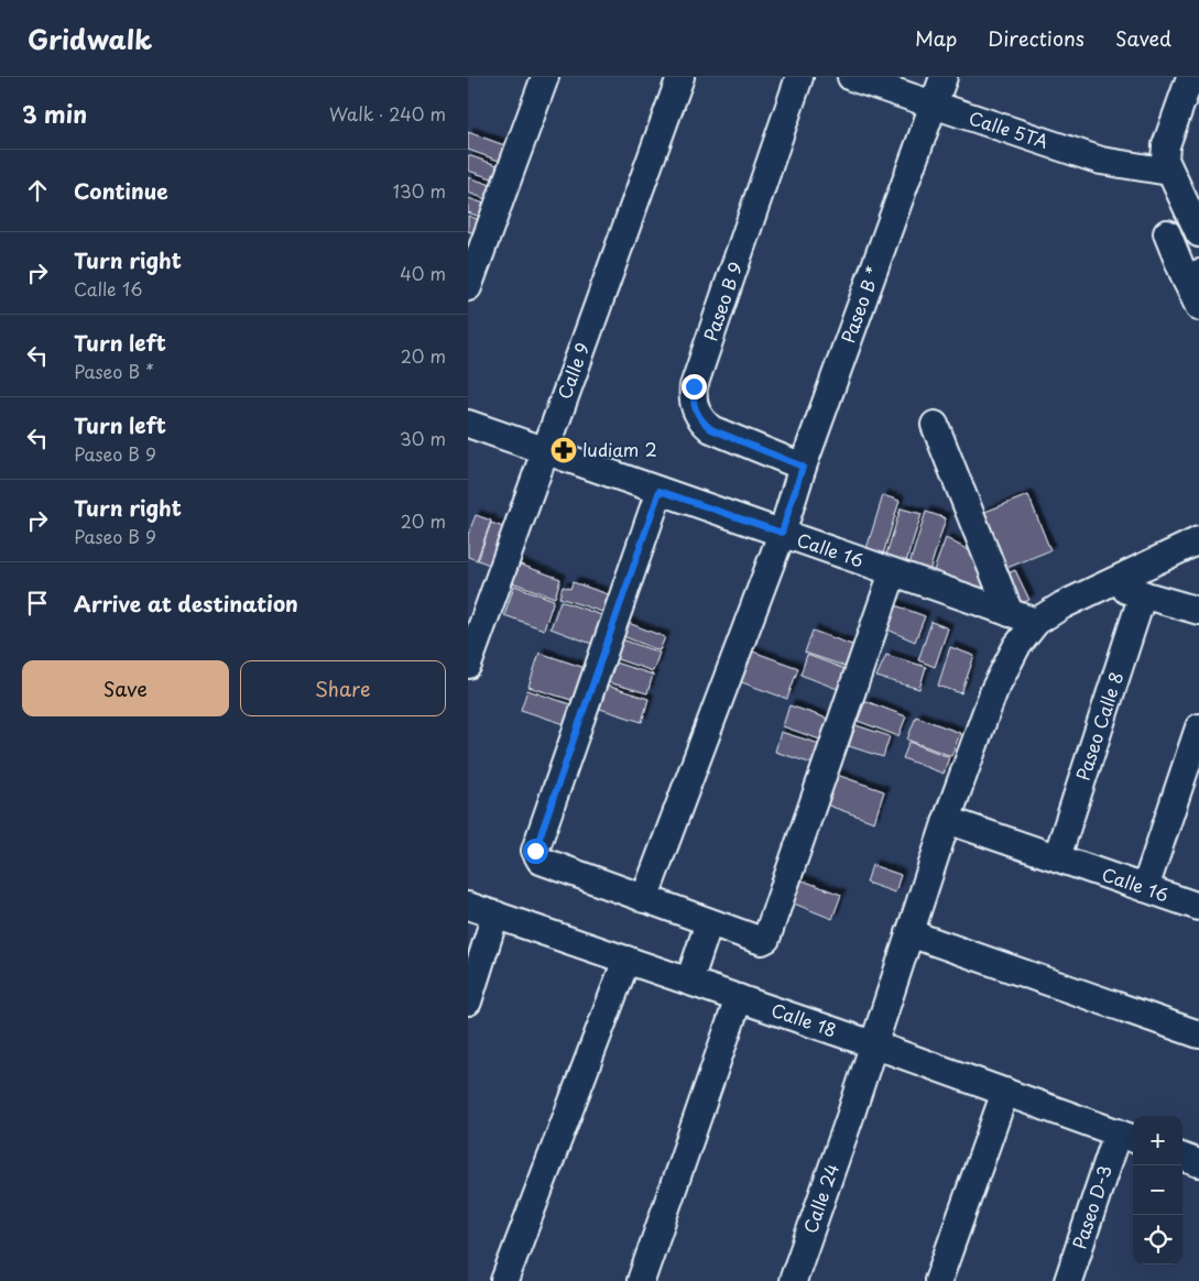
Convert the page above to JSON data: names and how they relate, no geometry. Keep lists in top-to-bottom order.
{
  "streets": {
    "street": [
      "Calle 5TA",
      "Paseo B 9",
      "Paseo B *",
      "Calle 9",
      "Calle 16",
      "Paseo Calle 8",
      "Calle 18",
      "Calle 24",
      "Paseo D-3"
    ]
  },
  "crossings": [
    ["Calle 5TA", "Paseo B *"],
    ["Paseo B 9", "Paseo B *"],
    ["Paseo B *", "Calle 16"],
    ["Calle 9", "Calle 16"],
    ["Calle 16", "Paseo Calle 8"],
    ["Calle 16", "Calle 24"],
    ["Calle 18", "Calle 24"],
    ["Calle 18", "Paseo D-3"]
  ],
  "places": {
    "pharmacy": ["ludiam 2"]
  },
  "page": {
    "header": "Gridwalk",
    "nav": ["Map", "Directions", "Saved"],
    "heading": ["3 min", "Walk · 240 m"],
    "list": [
      ["Continue", "130 m"],
      ["Turn right", "Calle 16", "40 m"],
      ["Turn left", "Paseo B *", "20 m"],
      ["Turn left", "Paseo B 9", "30 m"],
      ["Turn right", "Paseo B 9", "20 m"],
      "Arrive at destination"
    ],
    "buttons": ["Save", "Share"],
    "map_buttons": ["+", "−"]
  }
}
